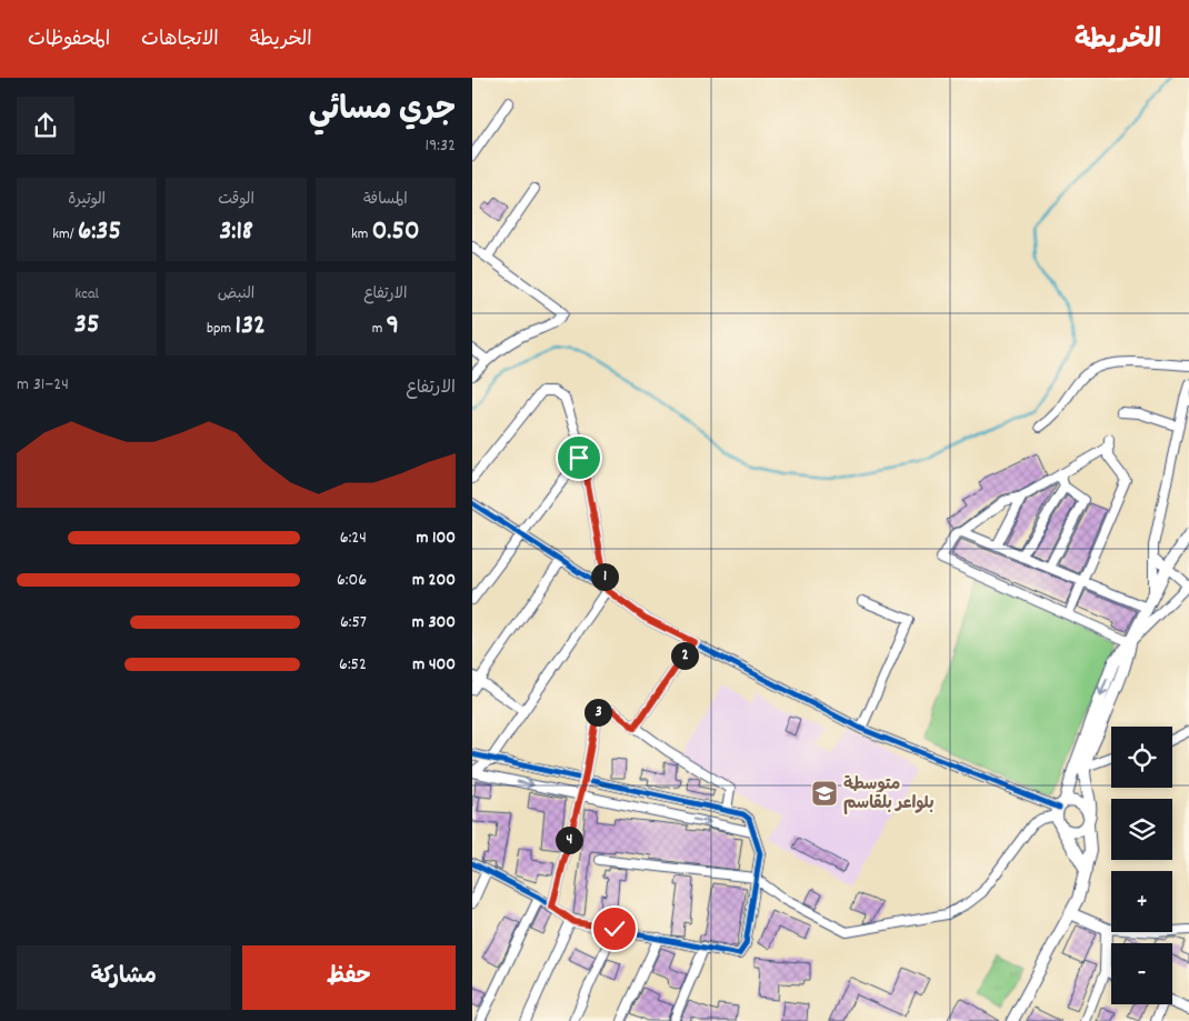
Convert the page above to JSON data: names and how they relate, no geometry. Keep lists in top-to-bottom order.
{
  "places": {
    "school or university": ["متوسطة بلواعر بلقاسم"]
  },
  "page": {
    "header": "الخريطة",
    "nav": ["الخريطة", "الاتجاهات", "المحفوظات"],
    "heading": ["جري مسائي", "19:32"],
    "stats": [
      ["المسافة", "0.50 km"],
      ["الوقت", "3:18"],
      ["الوتيرة", "6:35 /km"],
      ["الارتفاع", "9 m"],
      ["النبض", "132 bpm"],
      ["kcal", "35"]
    ],
    "chart": ["الارتفاع", "24–31 m"],
    "list": [
      {
        "name": "100 m",
        "note": "6:24"
      },
      {
        "name": "200 m",
        "note": "6:06"
      },
      {
        "name": "300 m",
        "note": "6:57"
      },
      {
        "name": "400 m",
        "note": "6:52"
      }
    ],
    "pins": [
      "1",
      "2",
      "3",
      "4"
    ],
    "map_buttons": ["+", "−"],
    "buttons": ["حفظ", "مشاركة"]
  }
}
